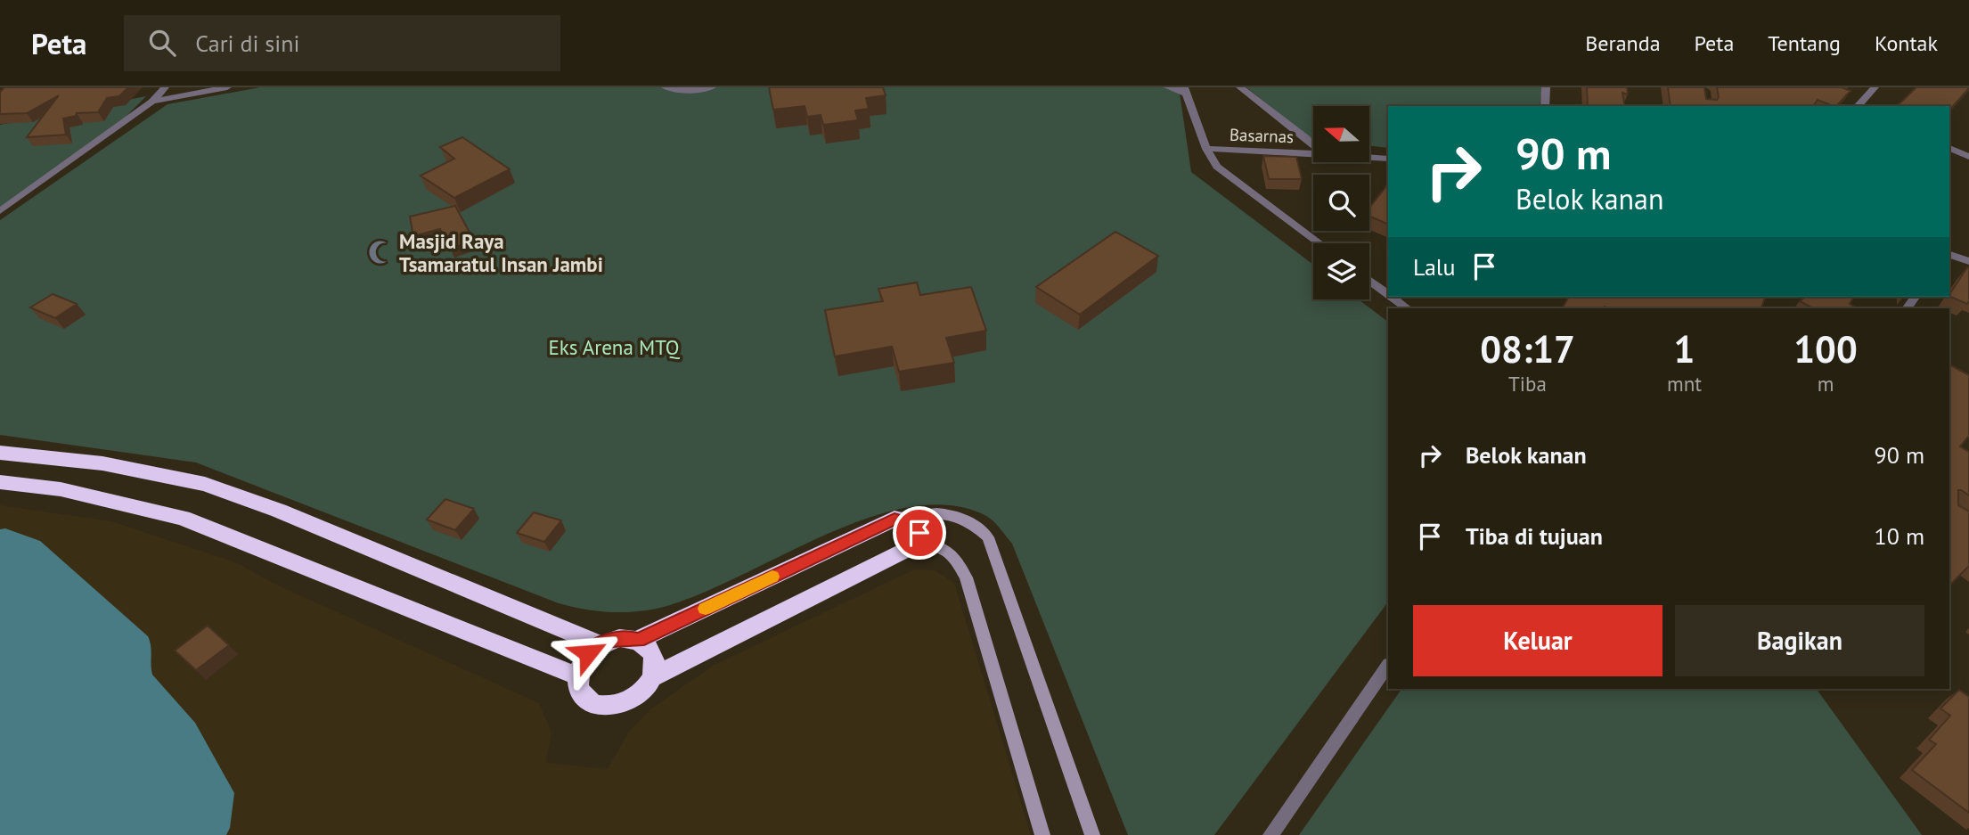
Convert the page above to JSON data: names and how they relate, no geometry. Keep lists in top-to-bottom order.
{
  "streets": {
    "street": ["Basarnas"]
  },
  "parks": ["Eks Arena MTQ"],
  "places": {
    "mosque": ["Masjid Raya Tsamaratul Insan Jambi"]
  },
  "north": "left",
  "page": {
    "header": "Peta",
    "search": "Cari di sini",
    "nav": [
      "Beranda",
      "Peta",
      "Tentang",
      "Kontak"
    ],
    "turn": ["90 m", "Belok kanan"],
    "then": "Lalu",
    "eta": [
      "08:17",
      "Tiba",
      "1",
      "mnt",
      "100",
      "m"
    ],
    "list": [
      {
        "name": "Belok kanan",
        "value": "90 m"
      },
      {
        "name": "Tiba di tujuan",
        "value": "10 m"
      }
    ],
    "buttons": ["Keluar", "Bagikan"]
  }
}
